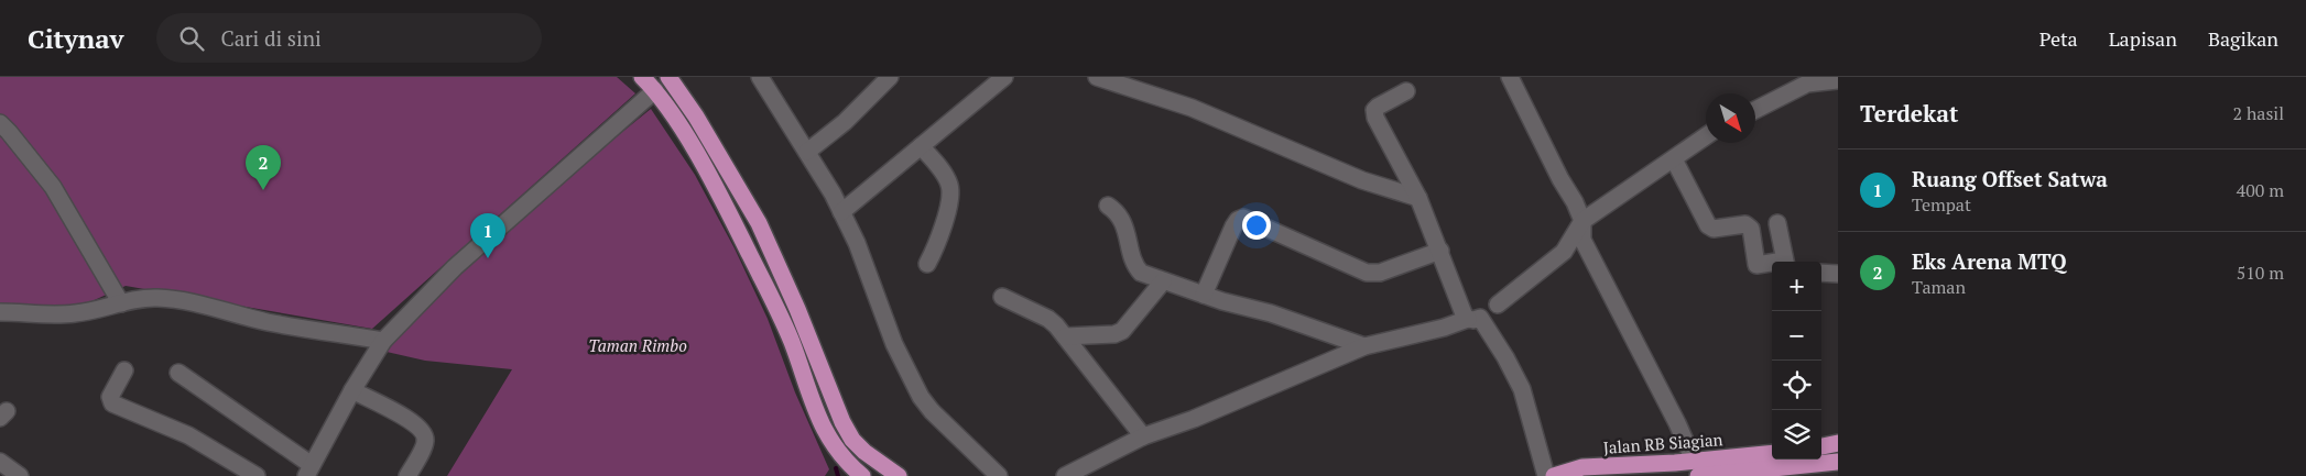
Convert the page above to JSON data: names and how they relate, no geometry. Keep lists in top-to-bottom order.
{
  "streets": {
    "highway": ["Jalan RB Siagian"]
  },
  "parks": ["Taman Rimbo"],
  "north": "bottom right",
  "page": {
    "header": "Citynav",
    "search": "Cari di sini",
    "nav": ["Peta", "Lapisan", "Bagikan"],
    "heading": ["Terdekat", "2 hasil"],
    "pins": ["2", "1"],
    "list": [
      {
        "mark": "1",
        "name": "Ruang Offset Satwa",
        "note": "Tempat",
        "value": "400 m"
      },
      {
        "mark": "2",
        "name": "Eks Arena MTQ",
        "note": "Taman",
        "value": "510 m"
      }
    ],
    "map_buttons": ["+", "−"]
  }
}
